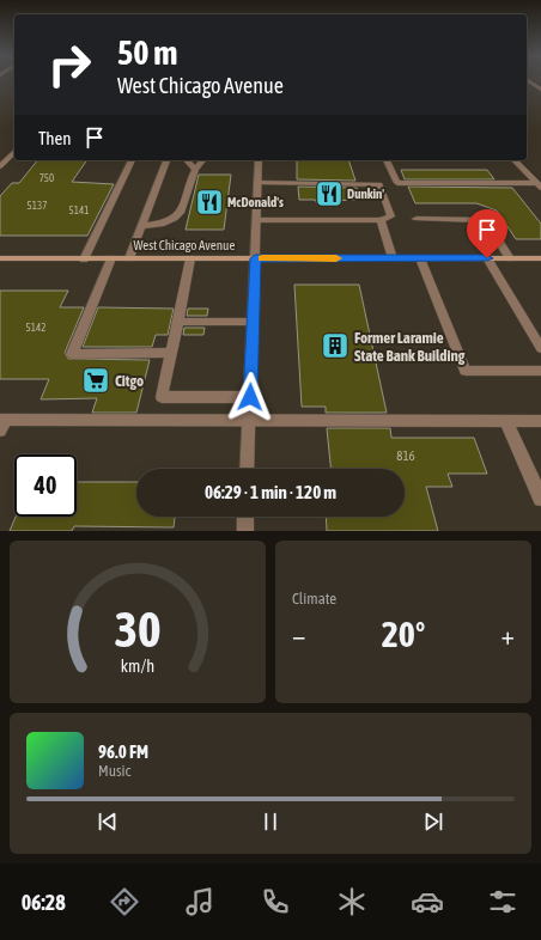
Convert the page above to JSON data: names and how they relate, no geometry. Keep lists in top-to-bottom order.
{
  "streets": {
    "main road": ["West Chicago Avenue"]
  },
  "places": {
    "restaurant": ["Dunkin'", "McDonald's"],
    "building": ["Former Laramie State Bank Building"],
    "supermarket": ["Citgo"]
  },
  "house_numbers": [
    "750",
    "5137",
    "5141",
    "5142",
    "816"
  ],
  "page": {
    "turn": ["50 m", "West Chicago Avenue"],
    "then": "Then",
    "limit": "40",
    "trip": "06:29 · 1 min · 120 m",
    "tile": "Climate",
    "heat": ["−", "20°", "+"],
    "song": ["96.0 FM", "Music"],
    "tabs": "06:28",
    "gauge": ["30", "km/h"]
  }
}
